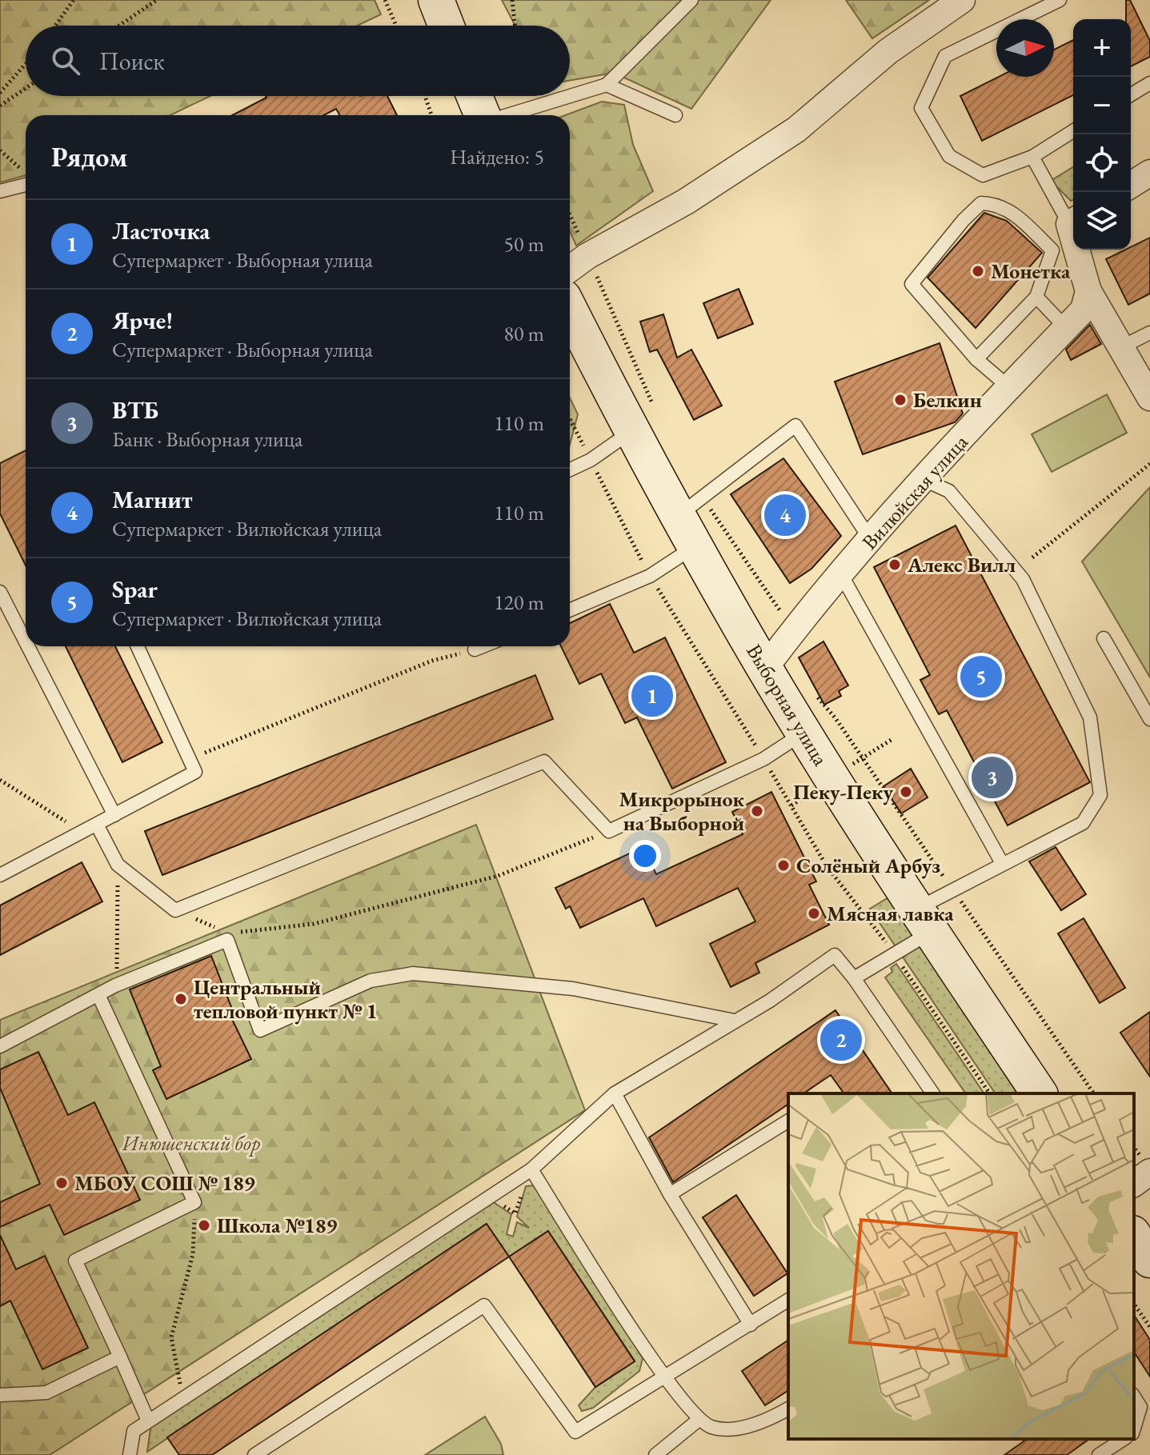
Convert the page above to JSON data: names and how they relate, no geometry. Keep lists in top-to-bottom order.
{
  "streets": {
    "main road": ["Выборная улица"],
    "street": ["Вилюйская улица"]
  },
  "crossings": [
    ["Вилюйская улица", "Выборная улица"]
  ],
  "parks": ["Инюшенский бор"],
  "places": [
    "Монетка",
    "Белкин",
    "Алекс Вилл",
    "Пеку-Пеку",
    "Микрорынок на Выборной",
    "Солёный Арбуз",
    "Мясная лавка",
    "Центральный тепловой пункт № 1",
    "МБОУ СОШ № 189",
    "Школа №189"
  ],
  "north": "right",
  "page": {
    "map_buttons": ["+", "−"],
    "search": "Поиск",
    "heading": ["Рядом", "Найдено: 5"],
    "list": [
      {
        "mark": "1",
        "name": "Ласточка",
        "note": "Супермаркет · Выборная улица",
        "value": "50 m"
      },
      {
        "mark": "2",
        "name": "Ярче!",
        "note": "Супермаркет · Выборная улица",
        "value": "80 m"
      },
      {
        "mark": "3",
        "name": "ВТБ",
        "note": "Банк · Выборная улица",
        "value": "110 m"
      },
      {
        "mark": "4",
        "name": "Магнит",
        "note": "Супермаркет · Вилюйская улица",
        "value": "110 m"
      },
      {
        "mark": "5",
        "name": "Spar",
        "note": "Супермаркет · Вилюйская улица",
        "value": "120 m"
      }
    ],
    "pins": [
      "4",
      "5",
      "1",
      "3",
      "2"
    ]
  }
}
